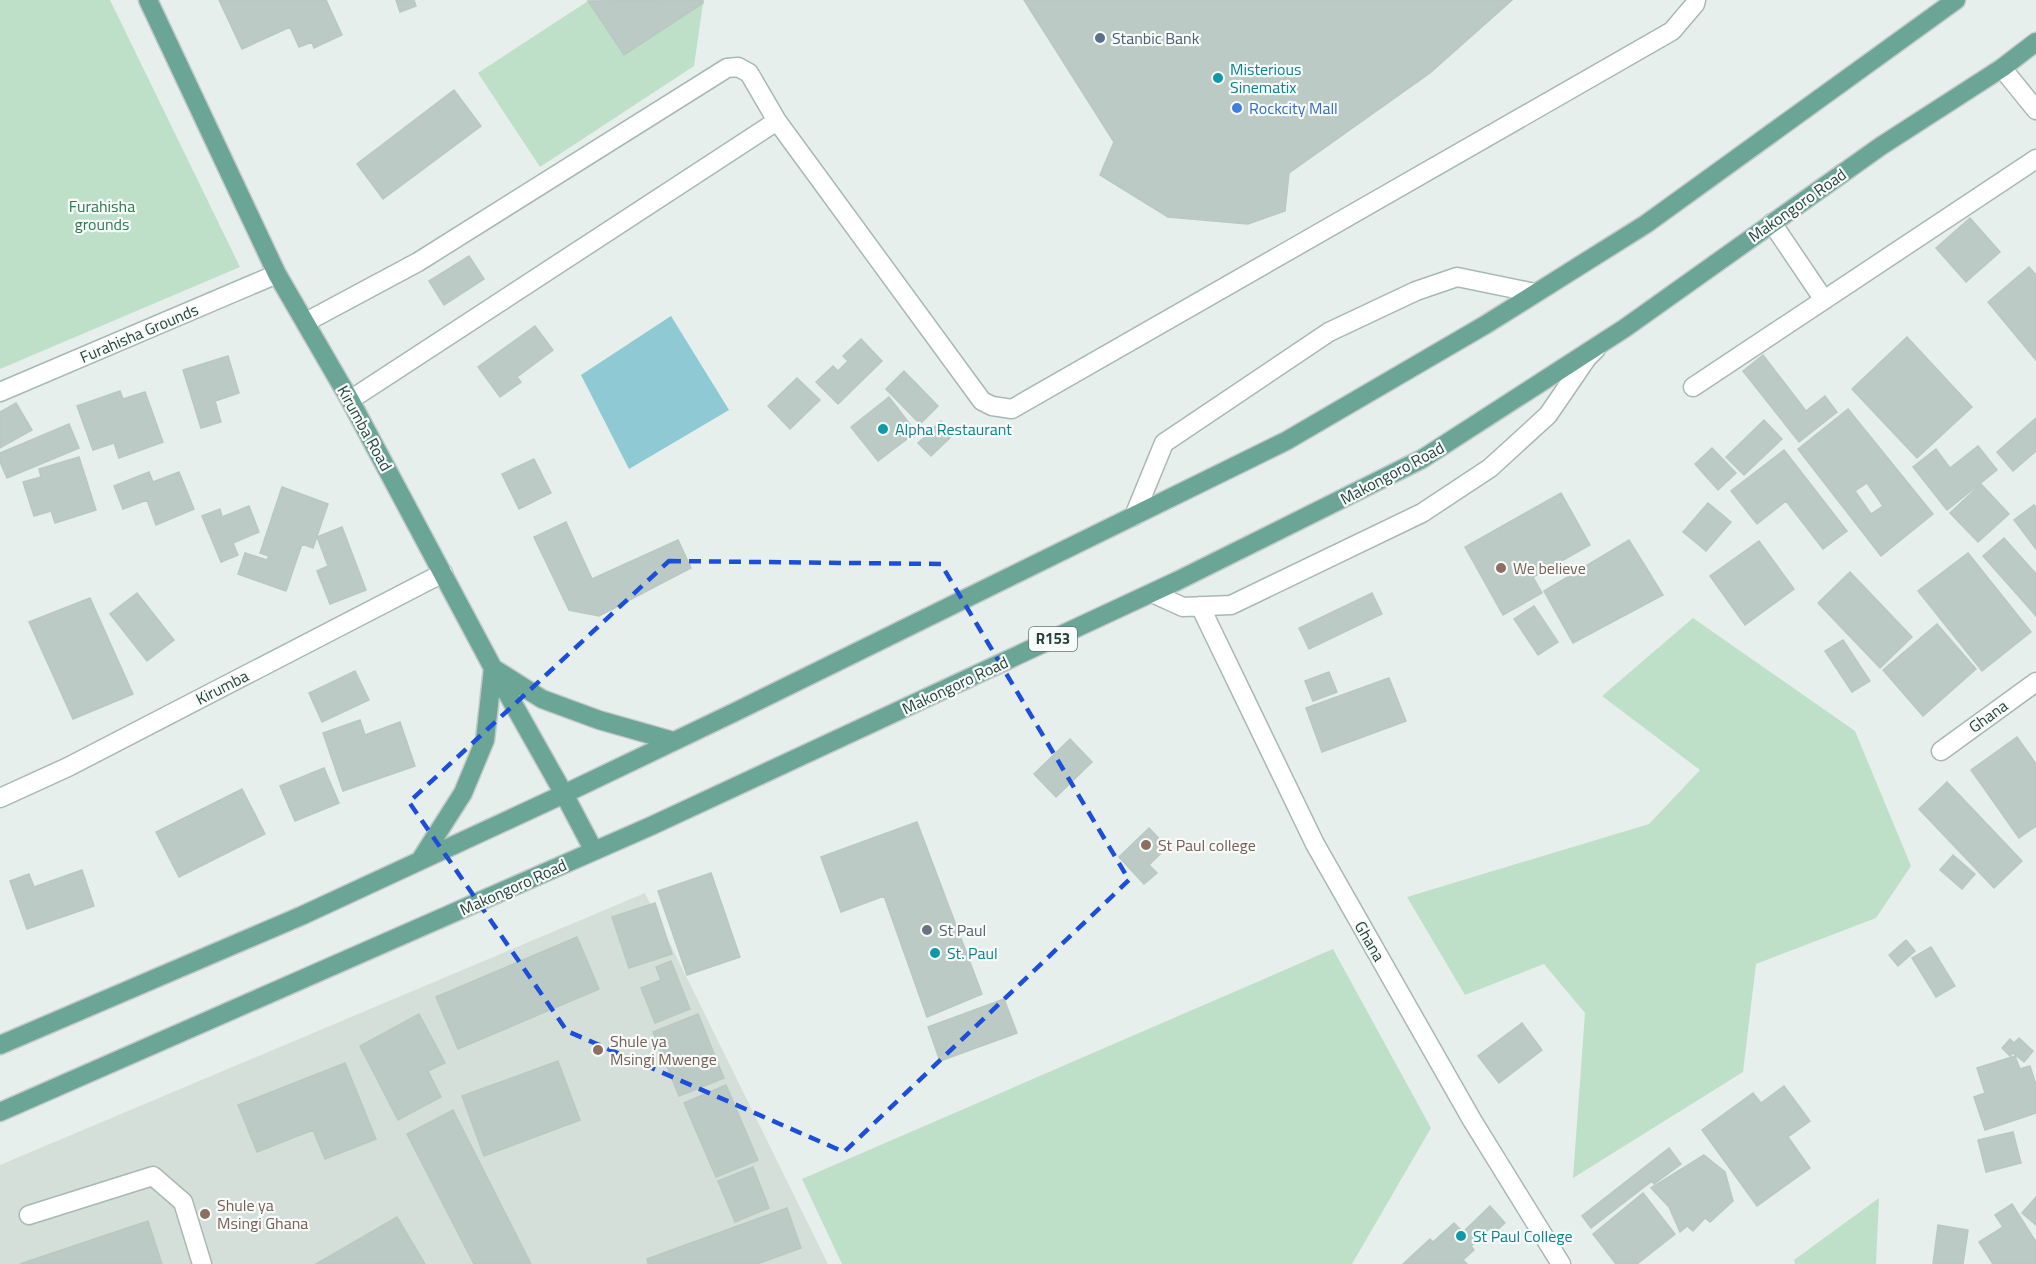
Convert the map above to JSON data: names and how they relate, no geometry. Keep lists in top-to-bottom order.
{
  "streets": {
    "main road": ["Makongoro Road", "Kirumba Road", "R153"],
    "street": ["Furahisha Grounds", "Kirumba", "Ghana"]
  },
  "crossings": [
    ["Makongoro Road", "Kirumba Road"],
    ["Furahisha Grounds", "Kirumba Road"],
    ["Kirumba Road", "Kirumba"]
  ],
  "parks": ["Furahisha grounds"],
  "places": [
    "Stanbic Bank",
    "Misterious Sinematix",
    "Rockcity Mall",
    "Alpha Restaurant",
    "We believe",
    "St Paul college",
    "St Paul",
    "St. Paul",
    "Shule ya Msingi Mwenge",
    "Shule ya Msingi Ghana",
    "St Paul College"
  ]
}
